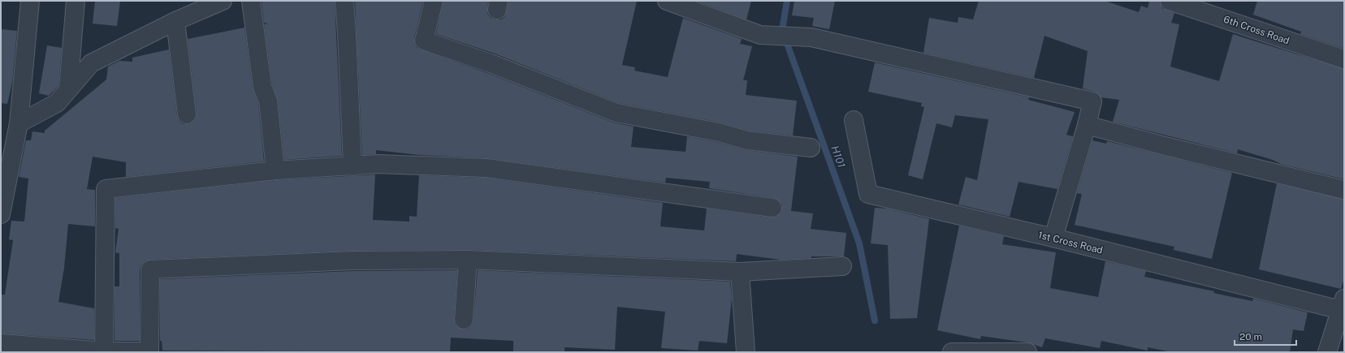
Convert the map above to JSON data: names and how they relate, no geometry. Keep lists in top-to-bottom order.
{
  "streets": {
    "street": ["6th Cross Road", "1st Cross Road"]
  },
  "water": ["H101"],
  "scale_bar": "20 m"
}
